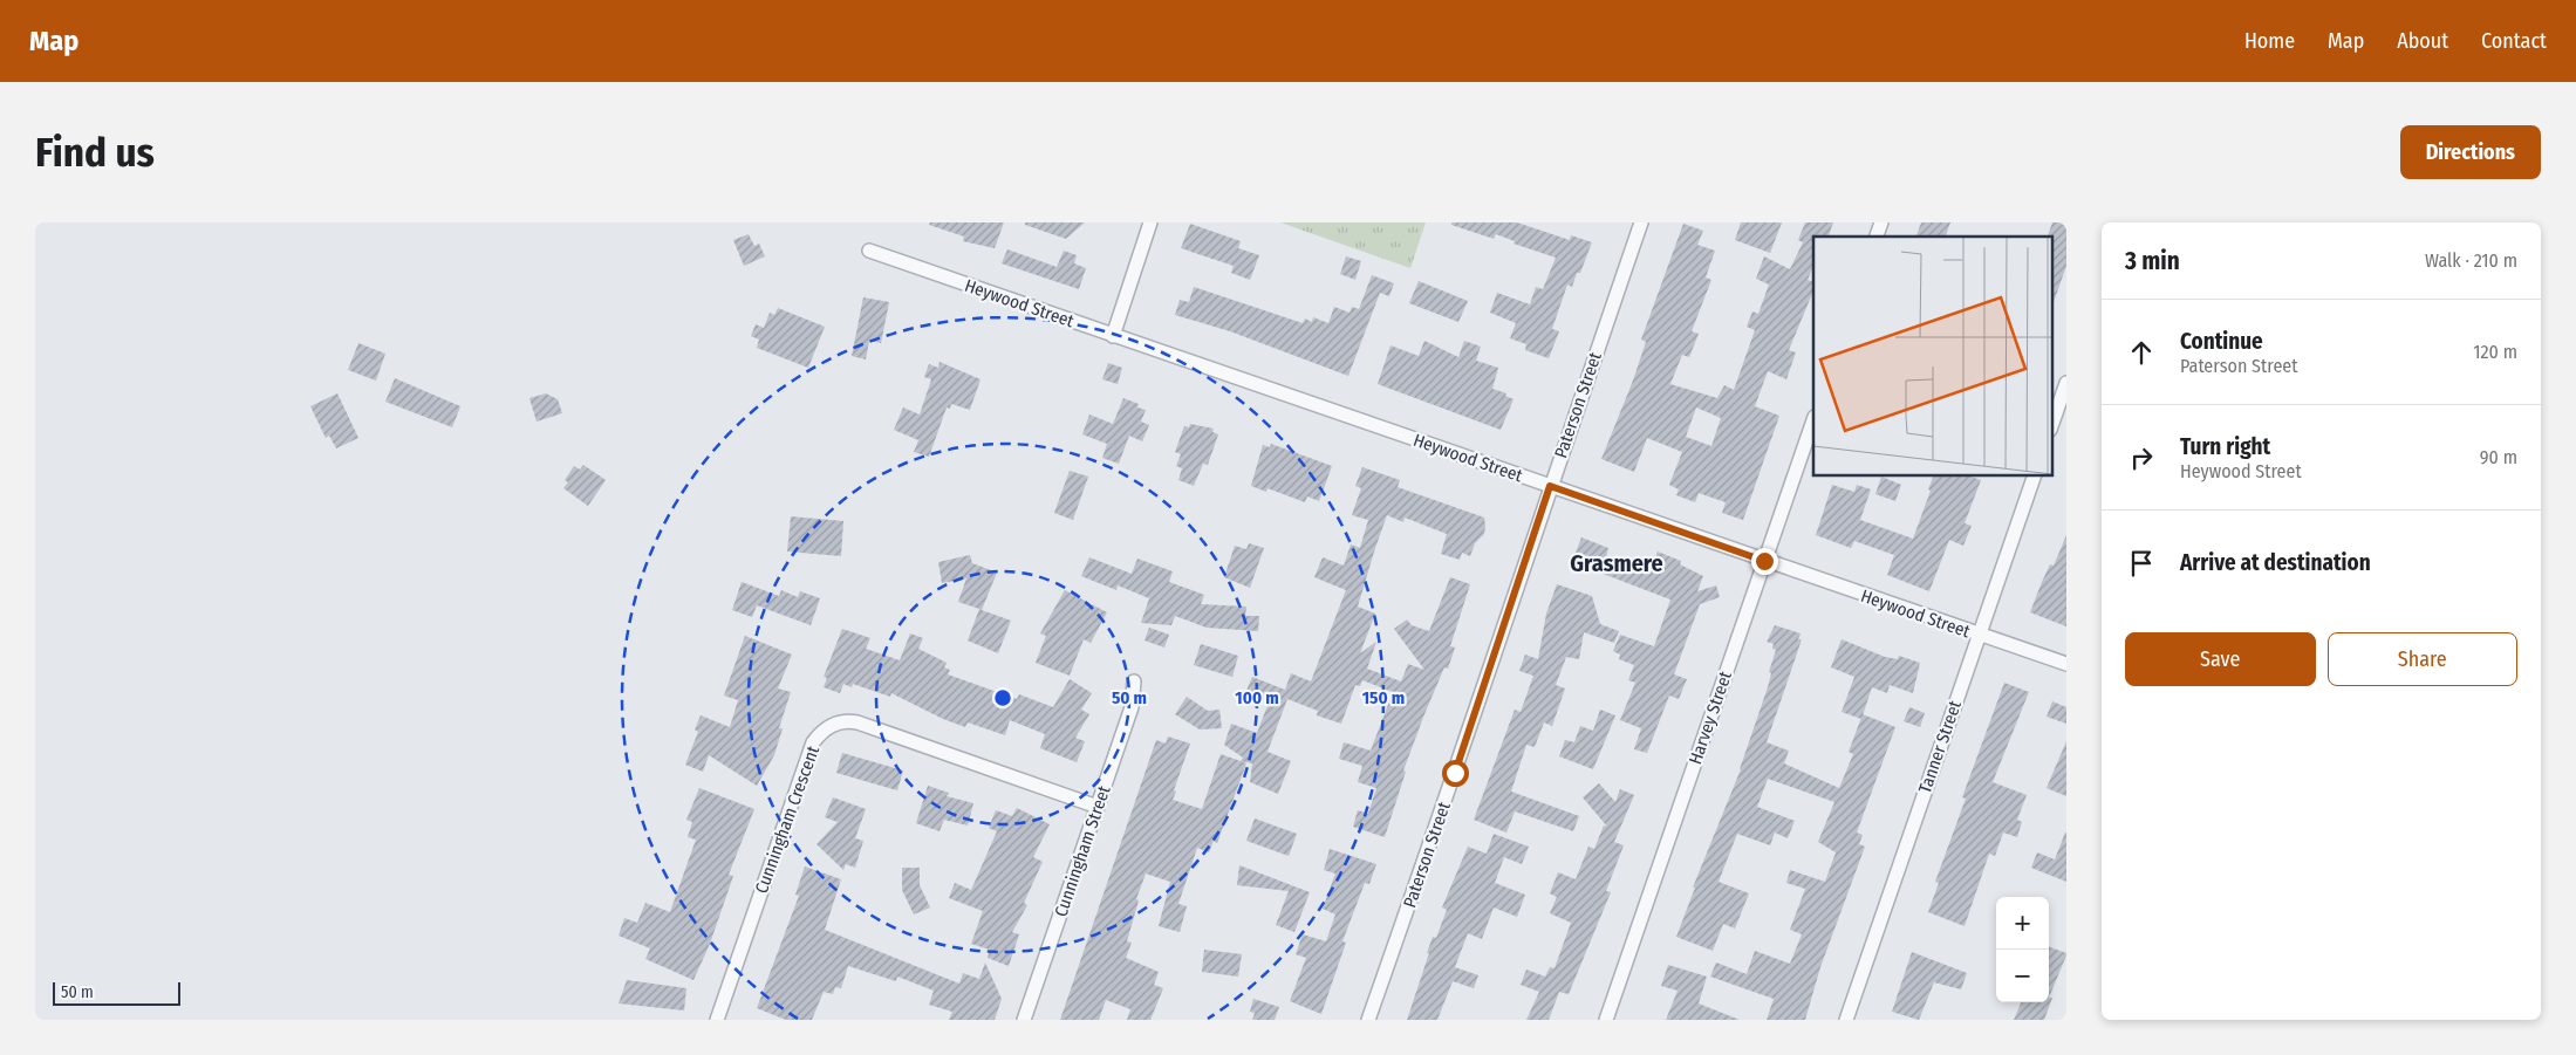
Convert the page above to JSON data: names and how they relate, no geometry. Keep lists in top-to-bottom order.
{
  "streets": {
    "street": [
      "Heywood Street",
      "Paterson Street",
      "Harvey Street",
      "Tanner Street",
      "Cunningham Crescent",
      "Cunningham Street"
    ]
  },
  "crossings": [
    ["Heywood Street", "Paterson Street"],
    ["Heywood Street", "Harvey Street"],
    ["Heywood Street", "Tanner Street"],
    ["Cunningham Crescent", "Cunningham Street"]
  ],
  "districts": ["Grasmere"],
  "scale_bar": "50 m",
  "page": {
    "header": "Map",
    "nav": [
      "Home",
      "Map",
      "About",
      "Contact"
    ],
    "buttons": [
      "Directions",
      ["Save", "Share"]
    ],
    "title": "Find us",
    "heading": ["3 min", "Walk · 210 m"],
    "list": [
      ["Continue", "Paterson Street", "120 m"],
      ["Turn right", "Heywood Street", "90 m"],
      "Arrive at destination"
    ],
    "map_buttons": ["+", "−"],
    "scale": "50 m"
  },
  "rings": ["50 m", "100 m", "150 m"]
}
